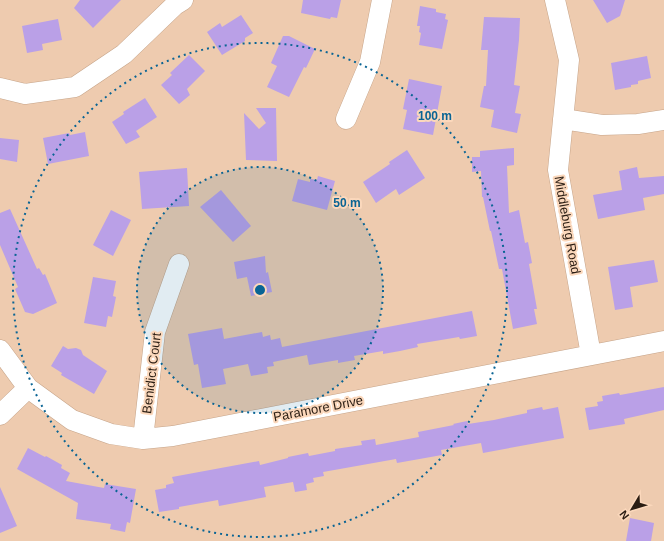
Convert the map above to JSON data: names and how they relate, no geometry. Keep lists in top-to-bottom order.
{
  "streets": {
    "street": ["Middleburg Road", "Benidict Court", "Paramore Drive"]
  },
  "crossings": [
    ["Middleburg Road", "Paramore Drive"],
    ["Benidict Court", "Paramore Drive"]
  ],
  "north": "bottom left",
  "rings": ["100 m", "50 m"]
}
